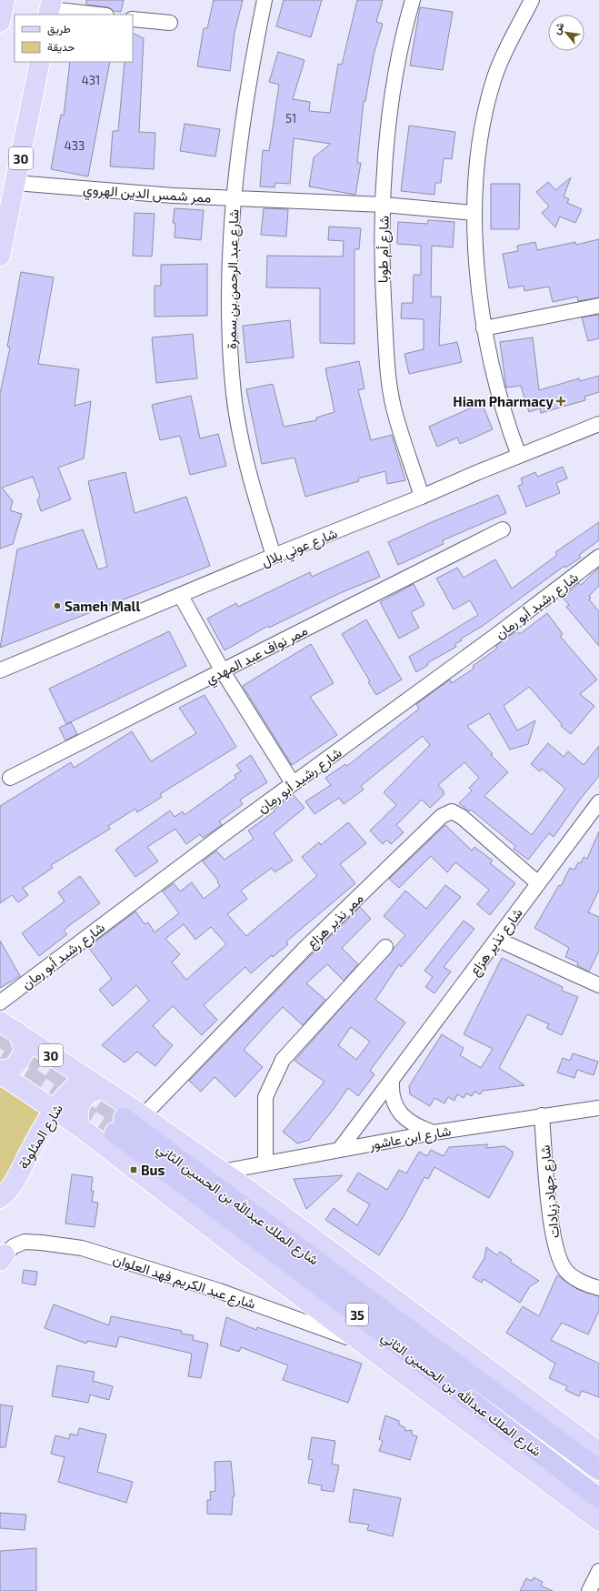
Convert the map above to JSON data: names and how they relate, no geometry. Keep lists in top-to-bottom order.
{
  "streets": {
    "highway": ["شارع الملك عبدالله بن الحسين الثاني", "35"],
    "main road": ["30", "شارع المثلوثة"],
    "street": [
      "ممر شمس الدين الهروي",
      "شارع أم طوبا",
      "شارع عبد الرحمن بن سمرة",
      "شارع عوني بلال",
      "شارع رشيد أبو رمان",
      "ممر نواف عبد المهدي",
      "ممر نذير هزاع",
      "شارع نذير هزاع",
      "شارع ابن عاشور",
      "شارع جهاد زيادات",
      "شارع عبد الكريم فهد العلوان"
    ]
  },
  "crossings": [
    ["30", "ممر شمس الدين الهروي"],
    ["30", "شارع المثلوثة"],
    ["ممر شمس الدين الهروي", "شارع أم طوبا"],
    ["ممر شمس الدين الهروي", "شارع عبد الرحمن بن سمرة"],
    ["شارع أم طوبا", "شارع عوني بلال"],
    ["شارع عبد الرحمن بن سمرة", "شارع عوني بلال"],
    ["ممر نذير هزاع", "شارع نذير هزاع"],
    ["شارع نذير هزاع", "شارع ابن عاشور"],
    ["شارع ابن عاشور", "شارع جهاد زيادات"]
  ],
  "places": {
    "health": ["Hiam Pharmacy"],
    "other": ["Sameh Mall"],
    "transit": ["Bus"]
  },
  "house_numbers": ["431", "51", "433"],
  "legend": ["طريق", "حديقة"],
  "north": "top left"
}
